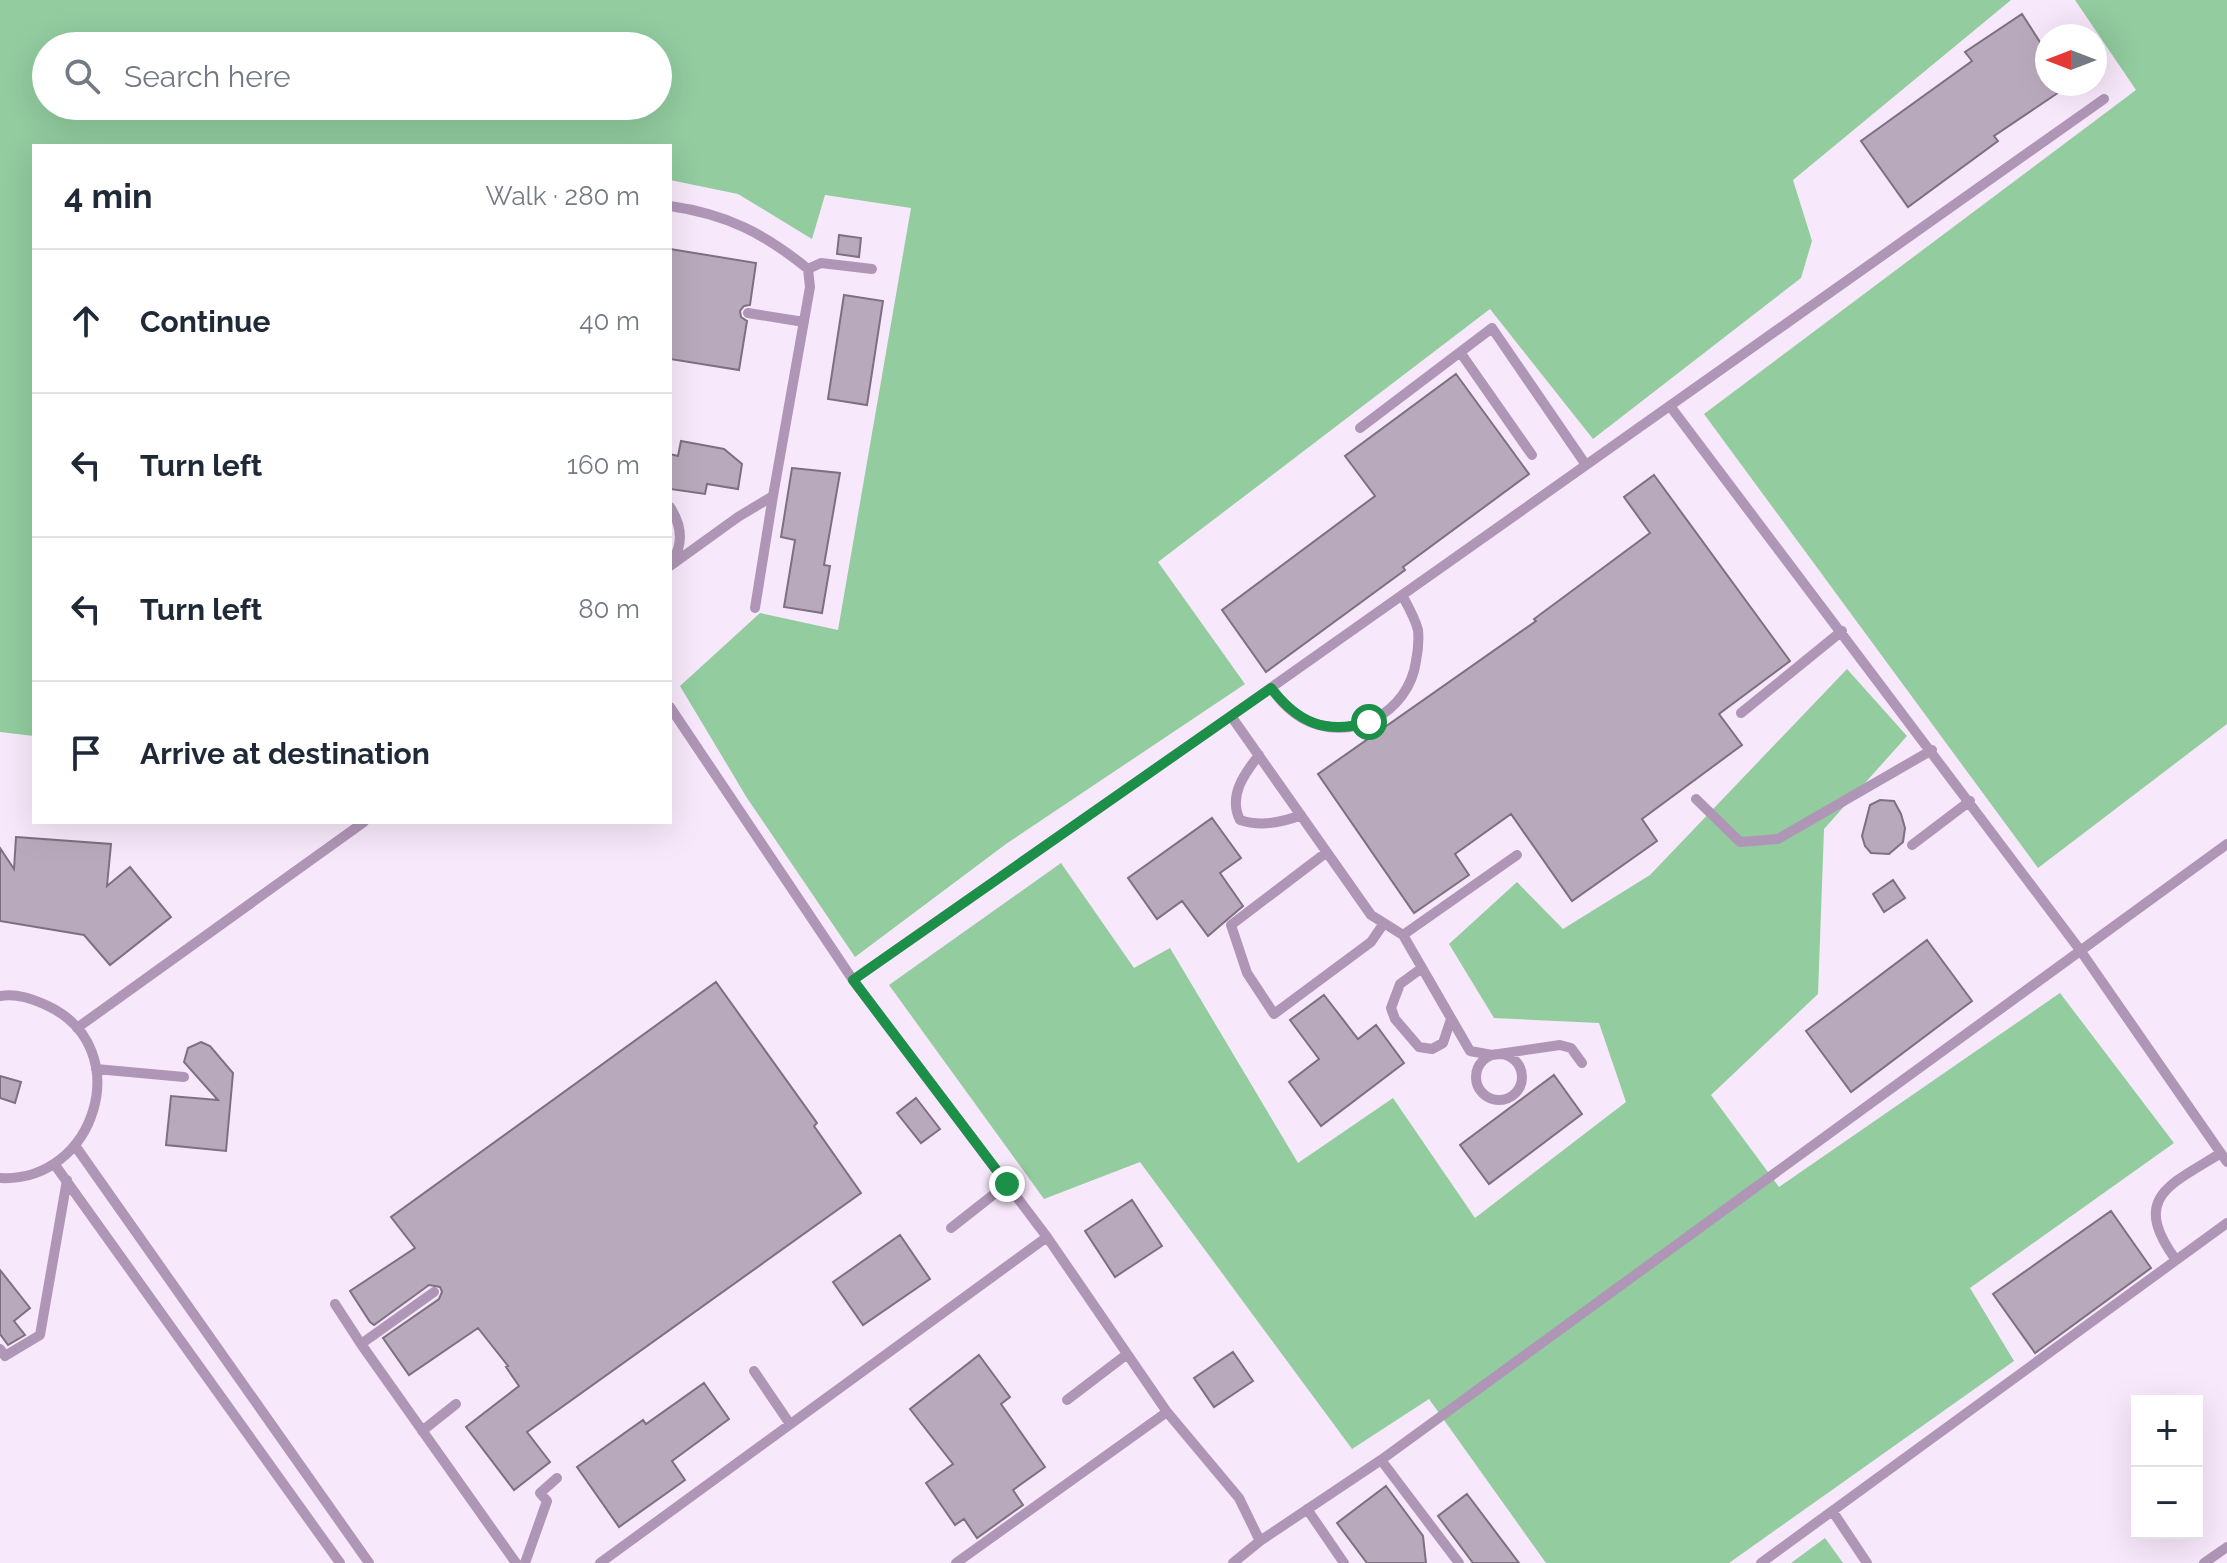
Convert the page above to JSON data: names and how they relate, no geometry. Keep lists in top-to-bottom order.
{
  "north": "left",
  "page": {
    "search": "Search here",
    "heading": ["4 min", "Walk · 280 m"],
    "list": [
      ["Continue", "40 m"],
      ["Turn left", "160 m"],
      ["Turn left", "80 m"],
      "Arrive at destination"
    ],
    "map_buttons": ["+", "−"]
  }
}
